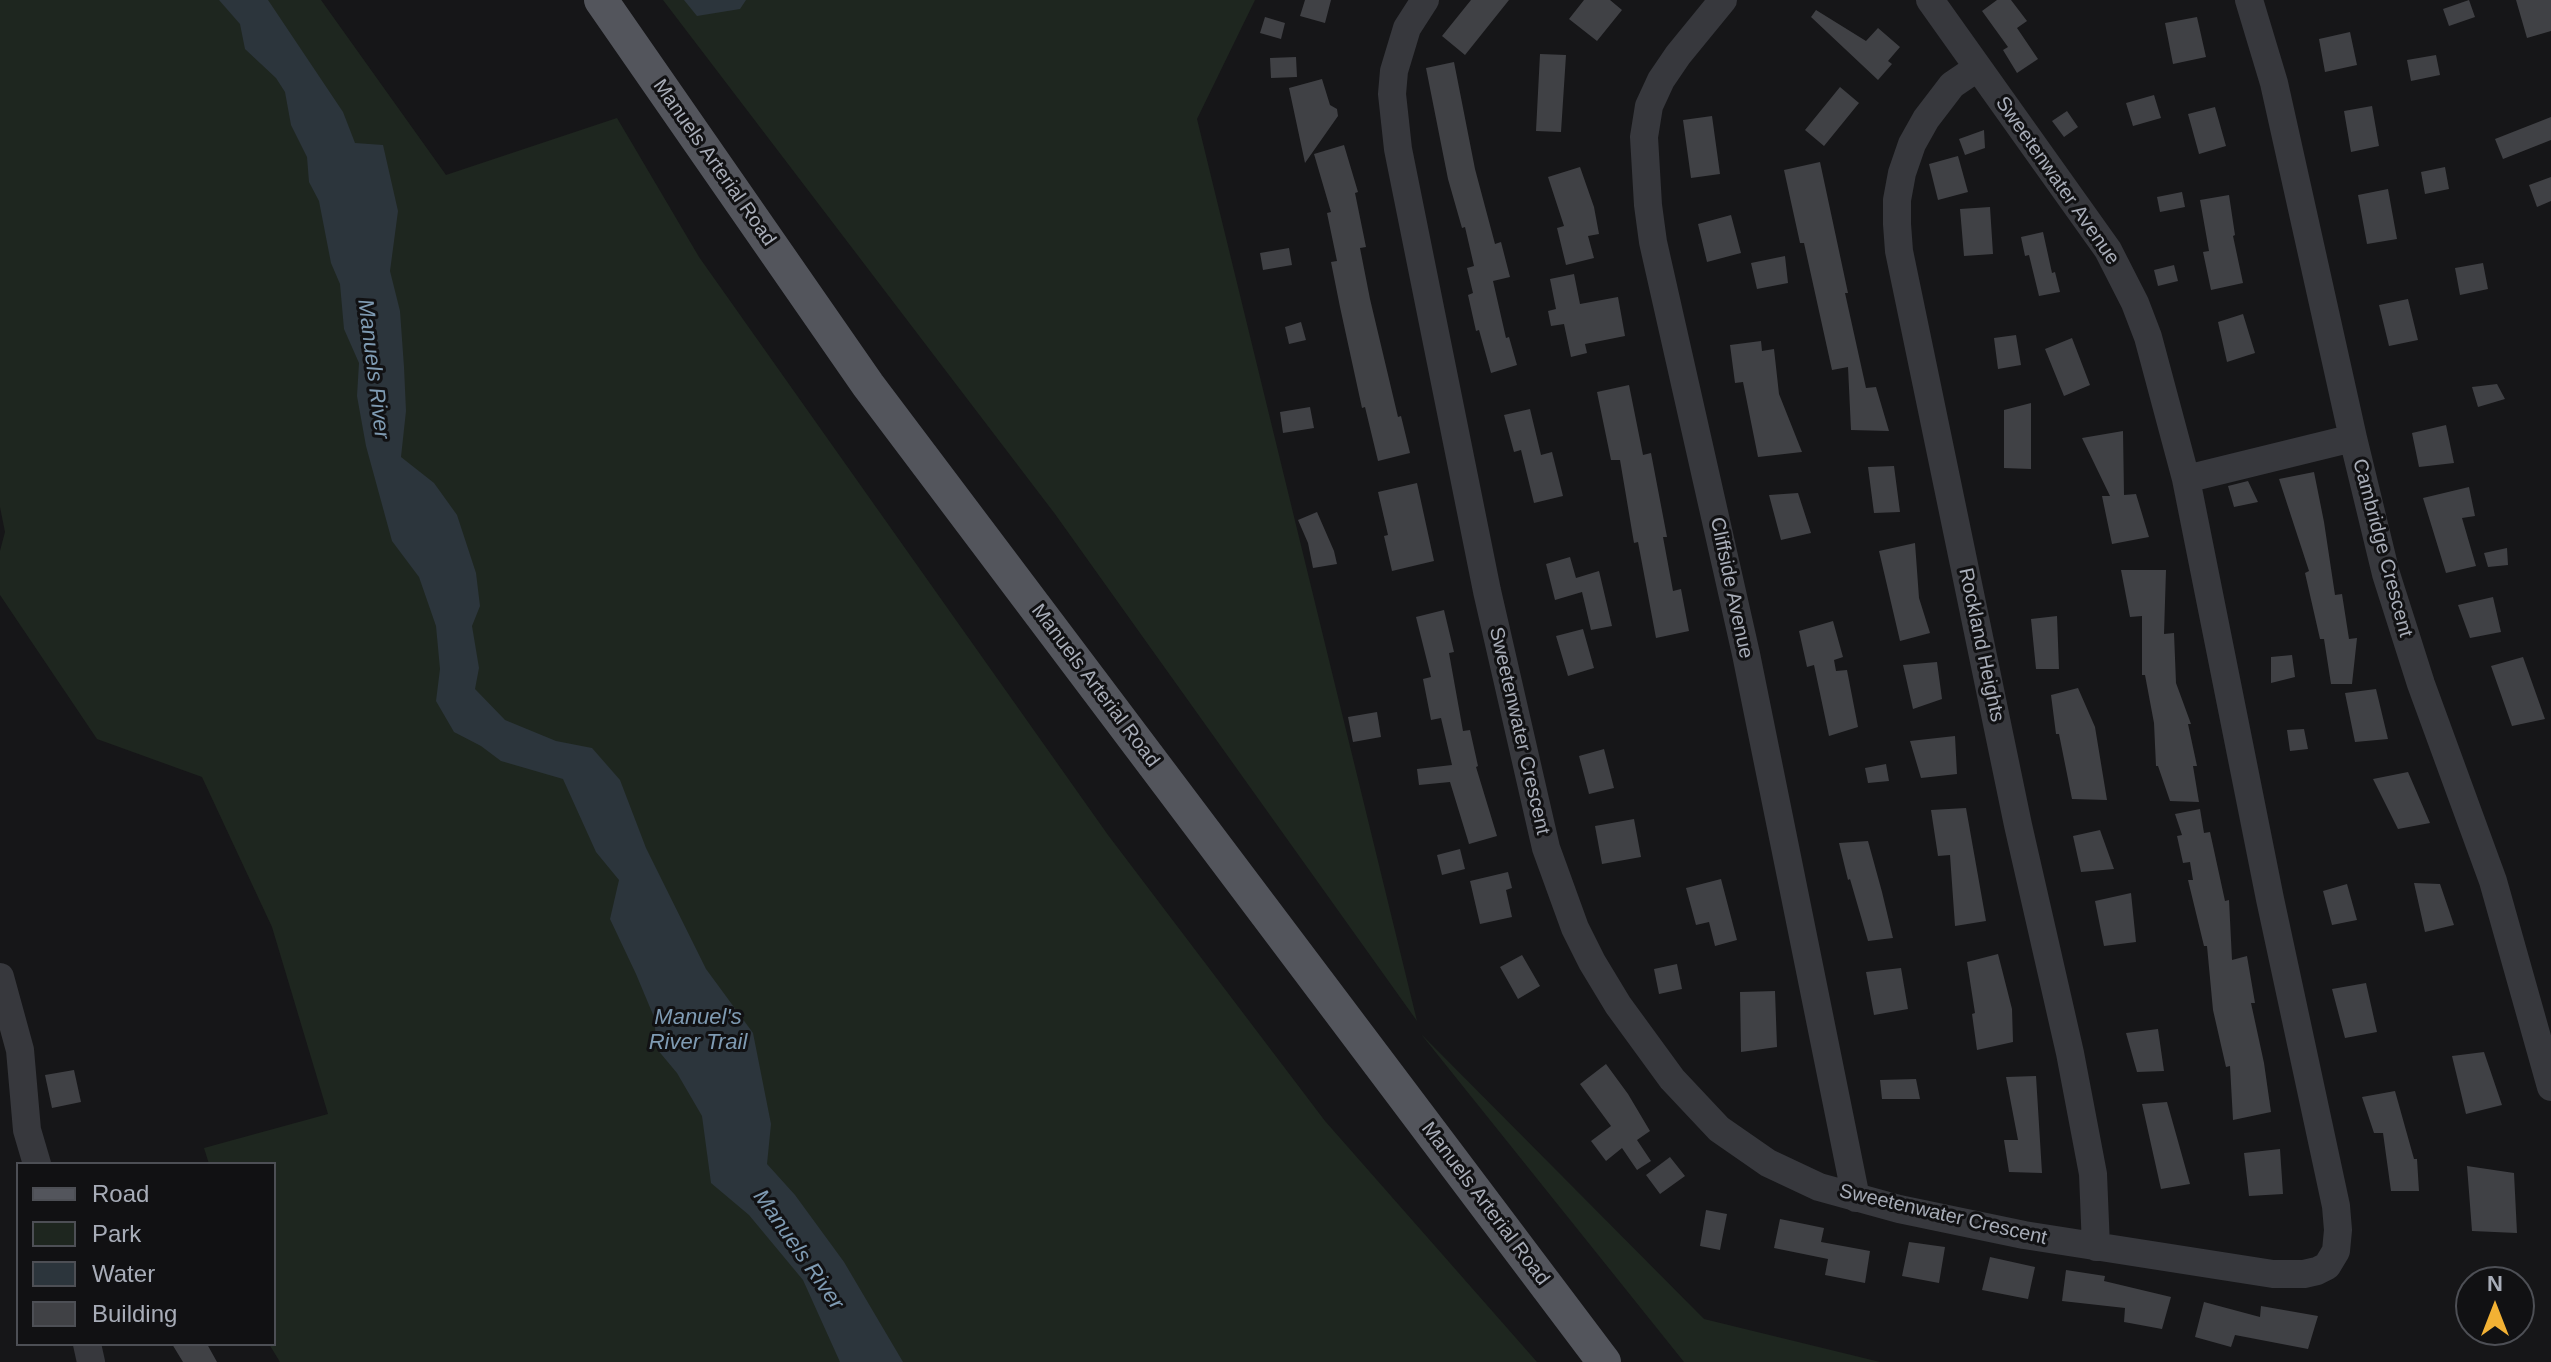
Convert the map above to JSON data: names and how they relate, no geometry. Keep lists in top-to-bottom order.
{
  "streets": {
    "main road": ["Manuels Arterial Road"],
    "street": [
      "Sweetenwater Avenue",
      "Cambridge Crescent",
      "Cliffside Avenue",
      "Rockland Heights",
      "Sweetenwater Crescent"
    ]
  },
  "crossings": [
    ["Sweetenwater Avenue", "Rockland Heights"],
    ["Sweetenwater Avenue", "Sweetenwater Crescent"],
    ["Cliffside Avenue", "Sweetenwater Crescent"],
    ["Rockland Heights", "Sweetenwater Crescent"]
  ],
  "water": ["Manuels River", "Manuel's River Trail"],
  "legend": [
    "Road",
    "Park",
    "Water",
    "Building"
  ],
  "north": "top"
}
